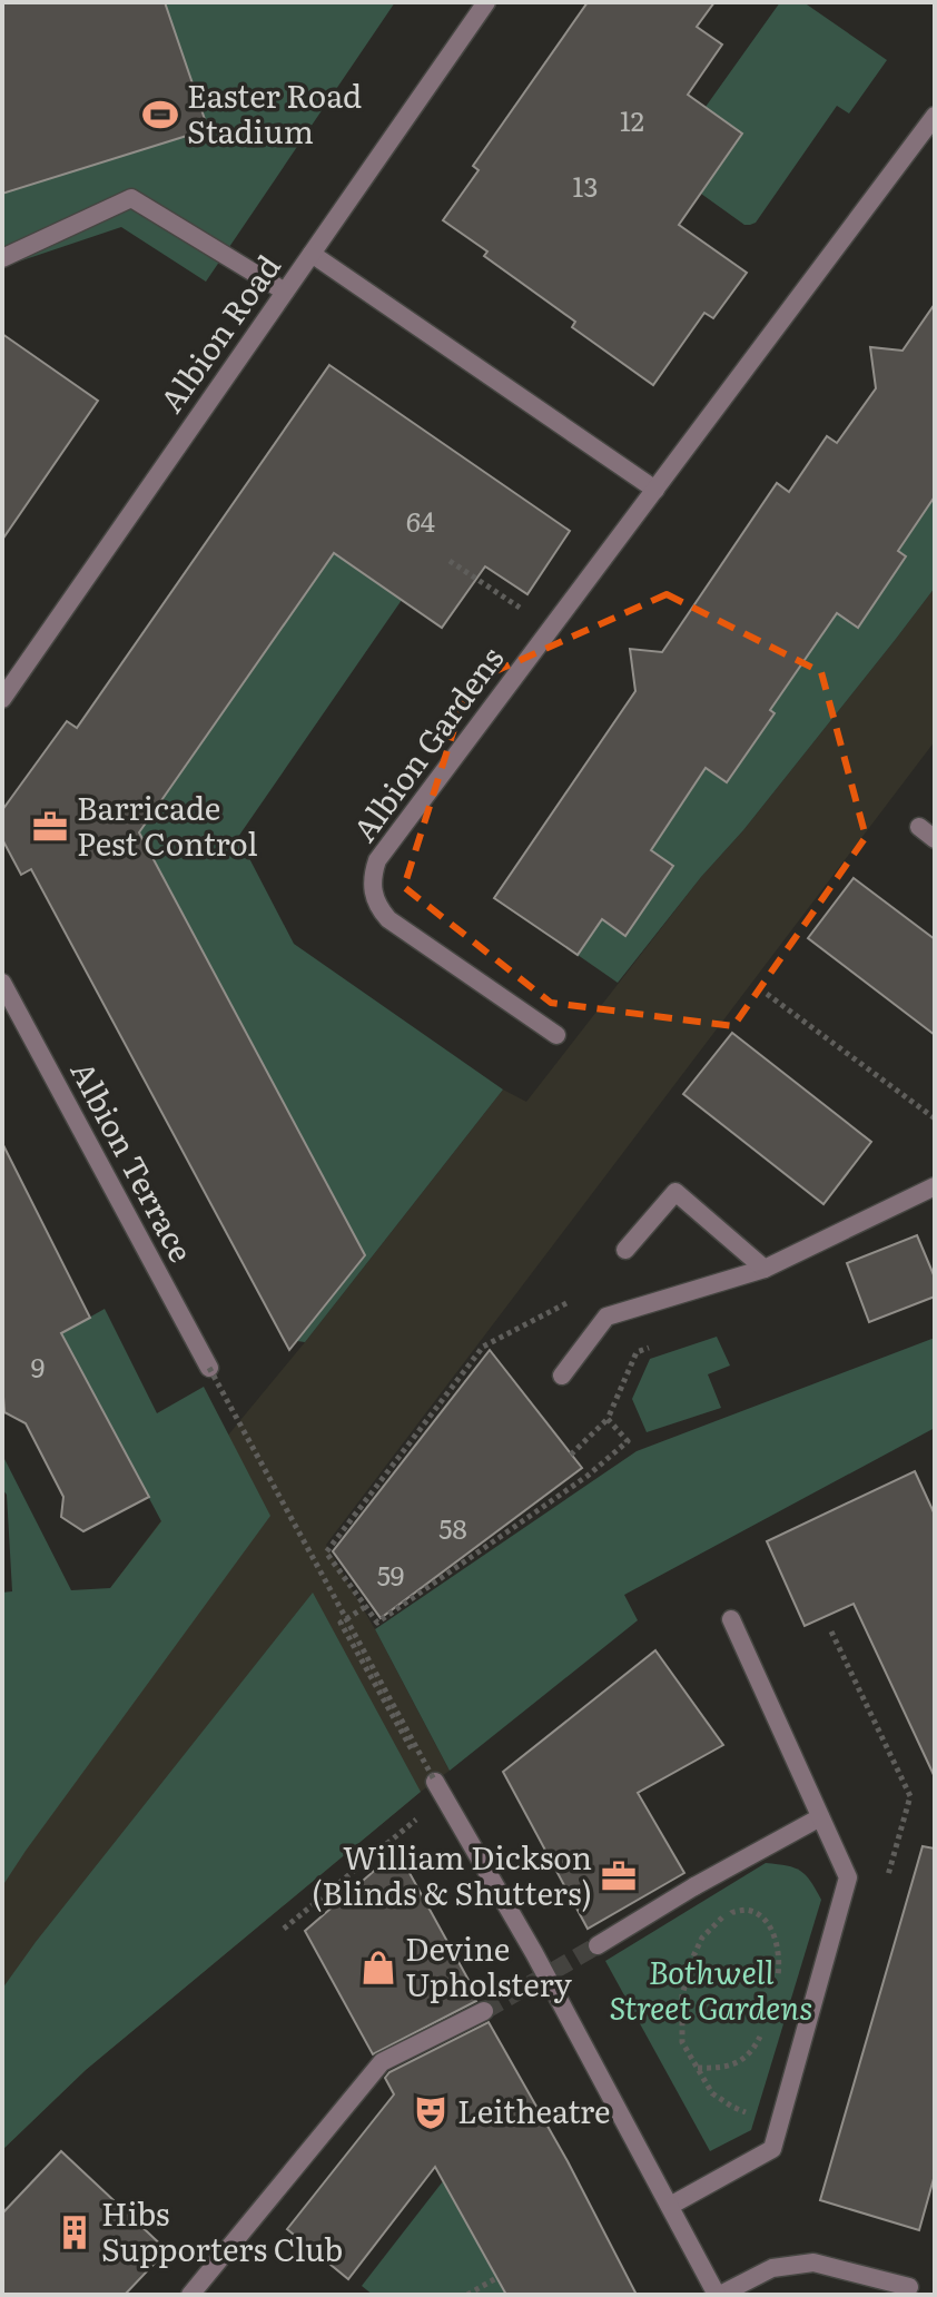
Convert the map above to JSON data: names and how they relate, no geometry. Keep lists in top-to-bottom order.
{
  "streets": {
    "street": ["Albion Road", "Albion Gardens", "Albion Terrace"]
  },
  "parks": ["Bothwell Street Gardens"],
  "places": {
    "sports": ["Easter Road Stadium"],
    "office": ["Barricade Pest Control", "William Dickson (Blinds & Shutters)"],
    "shop": ["Devine Upholstery"],
    "theatre": ["Leitheatre"],
    "building": ["Hibs Supporters Club"]
  },
  "house_numbers": [
    "12",
    "13",
    "64",
    "9",
    "58",
    "59"
  ]
}
